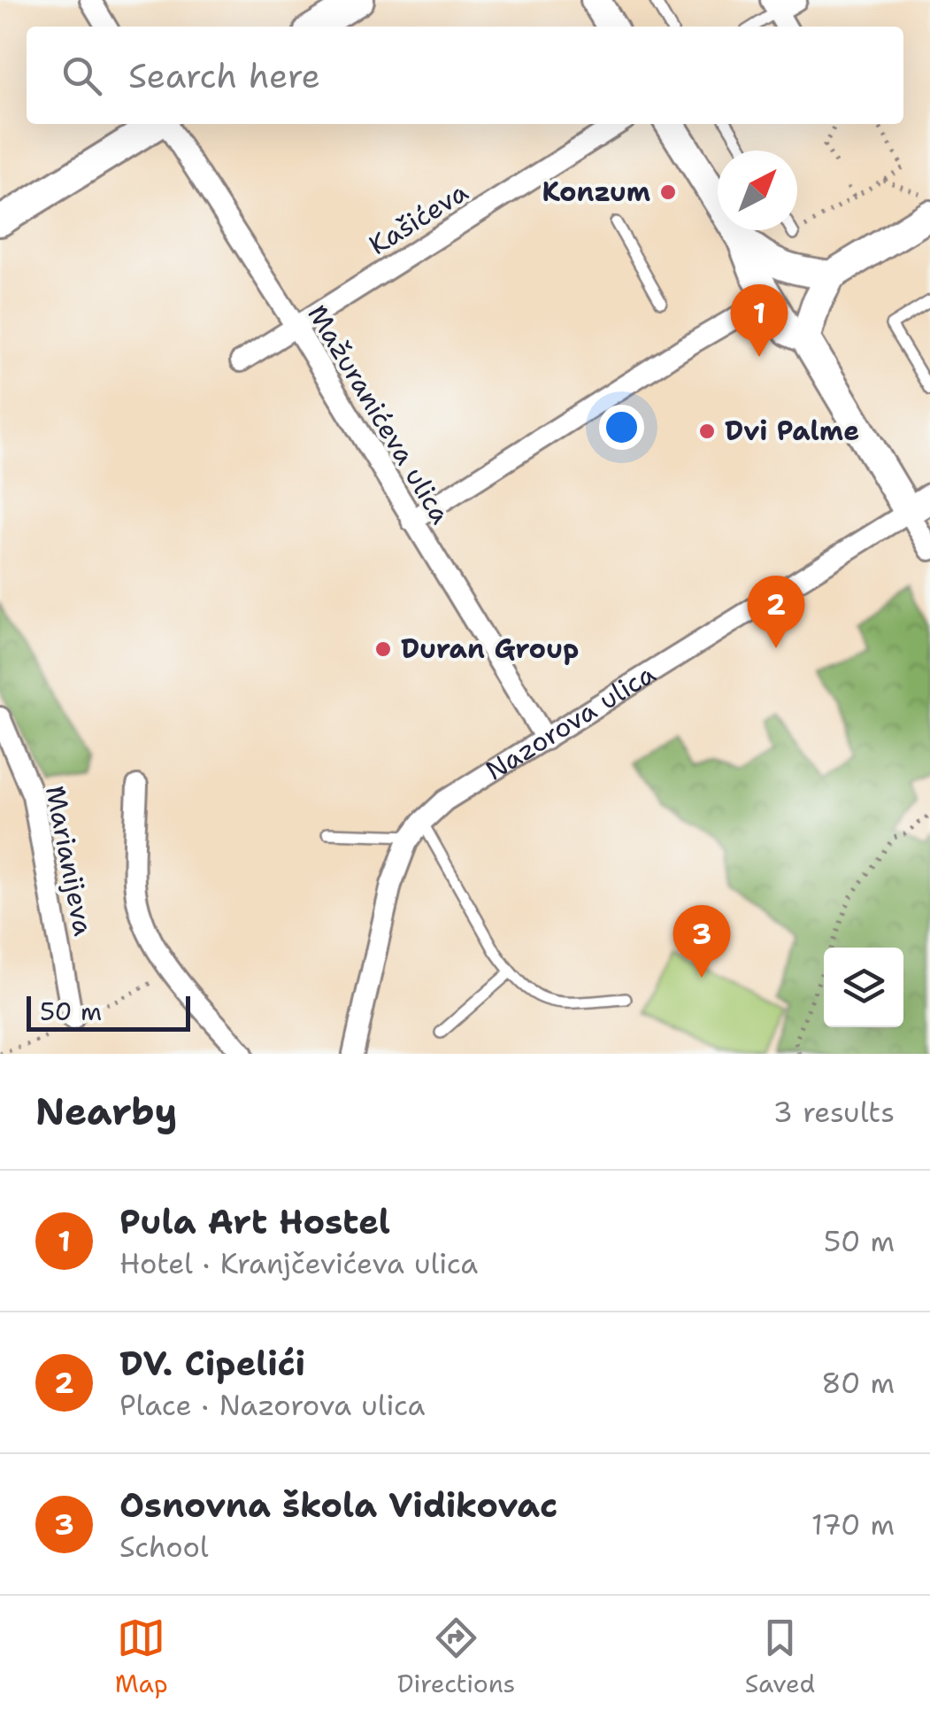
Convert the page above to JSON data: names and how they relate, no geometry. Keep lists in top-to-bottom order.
{
  "streets": {
    "street": [
      "Kašićeva",
      "Mažuranićeva ulica",
      "Nazorova ulica",
      "Marianijeva"
    ]
  },
  "crossings": [
    ["Kašićeva", "Mažuranićeva ulica"],
    ["Mažuranićeva ulica", "Nazorova ulica"]
  ],
  "places": ["Konzum", "Dvi Palme", "Duran Group"],
  "scale_bar": "50 m",
  "north": "top right",
  "page": {
    "search": "Search here",
    "pins": ["1", "2", "3"],
    "scale": "50 m",
    "heading": ["Nearby", "3 results"],
    "list": [
      {
        "mark": "1",
        "name": "Pula Art Hostel",
        "note": "Hotel · Kranjčevićeva ulica",
        "value": "50 m"
      },
      {
        "mark": "2",
        "name": "DV. Cipelići",
        "note": "Place · Nazorova ulica",
        "value": "80 m"
      },
      {
        "mark": "3",
        "name": "Osnovna škola Vidikovac",
        "note": "School",
        "value": "170 m"
      }
    ],
    "nav": ["Map", "Directions", "Saved"]
  }
}
